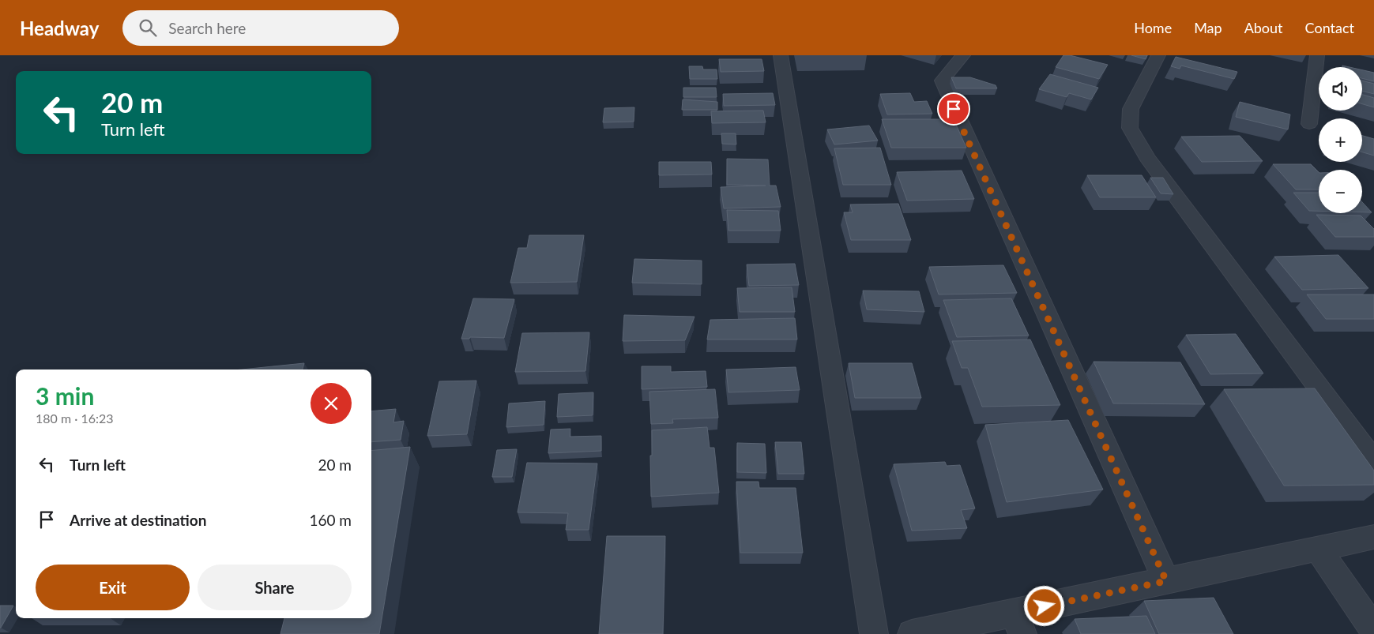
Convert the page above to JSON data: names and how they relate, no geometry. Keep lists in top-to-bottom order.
{
  "page": {
    "header": "Headway",
    "search": "Search here",
    "nav": [
      "Home",
      "Map",
      "About",
      "Contact"
    ],
    "map_buttons": ["+", "−"],
    "turn": ["20 m", "Turn left"],
    "heading": ["3 min", "180 m · 16:23"],
    "list": [
      {
        "name": "Turn left",
        "value": "20 m"
      },
      {
        "name": "Arrive at destination",
        "value": "160 m"
      }
    ],
    "buttons": ["Exit", "Share"]
  }
}
